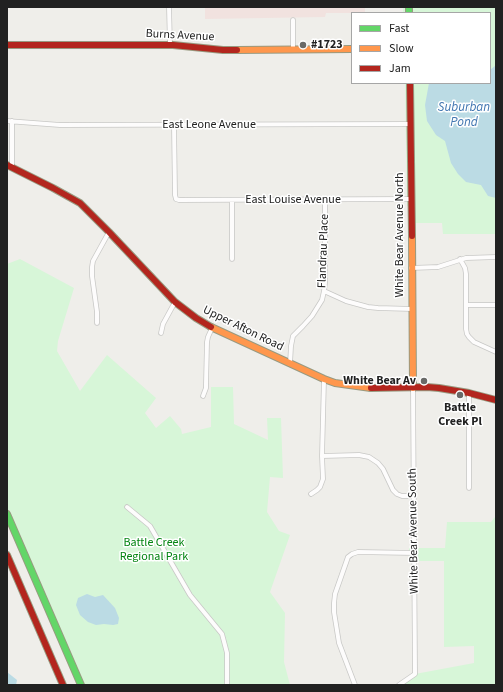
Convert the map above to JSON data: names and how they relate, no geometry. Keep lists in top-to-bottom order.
{
  "streets": {
    "main road": ["Burns Avenue", "White Bear Avenue North", "Upper Afton Road"],
    "street": [
      "East Leone Avenue",
      "East Louise Avenue",
      "Flandrau Place",
      "White Bear Avenue South"
    ]
  },
  "crossings": [
    ["East Leone Avenue", "East Louise Avenue"],
    ["East Leone Avenue", "White Bear Avenue North"],
    ["East Louise Avenue", "White Bear Avenue North"],
    ["East Louise Avenue", "Flandrau Place"],
    ["White Bear Avenue North", "Upper Afton Road"],
    ["White Bear Avenue North", "White Bear Avenue South"],
    ["Flandrau Place", "Upper Afton Road"],
    ["Upper Afton Road", "White Bear Avenue South"]
  ],
  "water": ["Suburban Pond"],
  "parks": ["Battle Creek Regional Park"],
  "places": ["#1723", "White Bear Av", "Battle Creek Pl"],
  "legend": ["Fast", "Slow", "Jam"]
}
